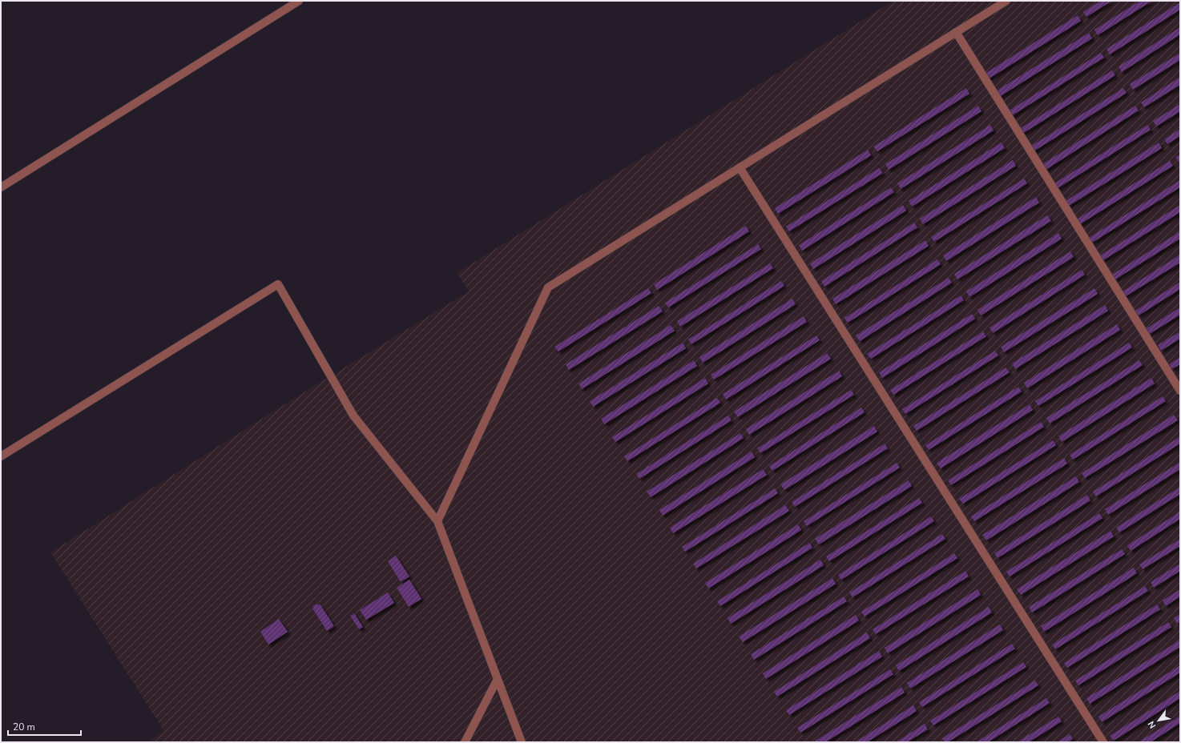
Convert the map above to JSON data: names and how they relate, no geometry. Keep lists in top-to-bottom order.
{
  "scale_bar": "20 m",
  "north": "bottom left"
}
